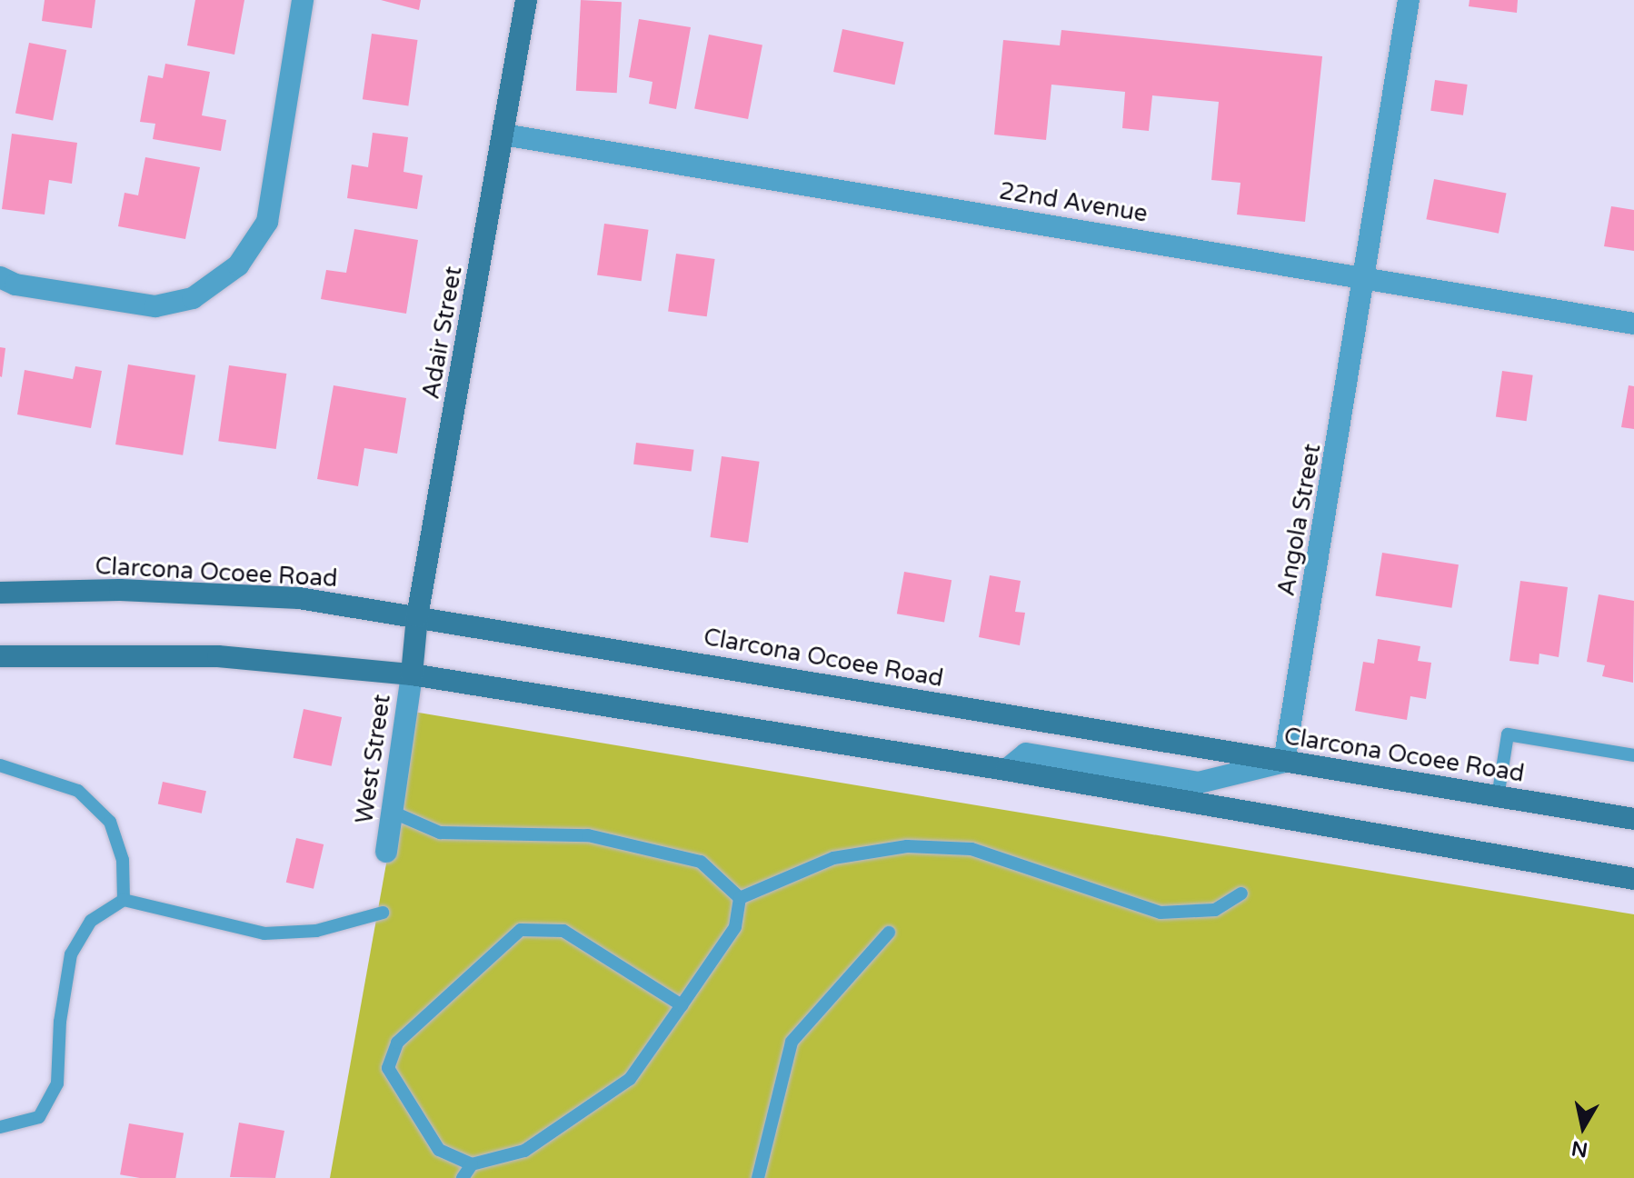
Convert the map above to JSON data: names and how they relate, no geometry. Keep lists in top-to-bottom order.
{
  "streets": {
    "street": [
      "22nd Avenue",
      "Adair Street",
      "Angola Street",
      "Clarcona Ocoee Road",
      "West Street"
    ]
  },
  "crossings": [
    ["22nd Avenue", "Adair Street"],
    ["22nd Avenue", "Angola Street"],
    ["Adair Street", "Clarcona Ocoee Road"],
    ["Adair Street", "West Street"],
    ["Angola Street", "Clarcona Ocoee Road"]
  ],
  "north": "bottom"
}
